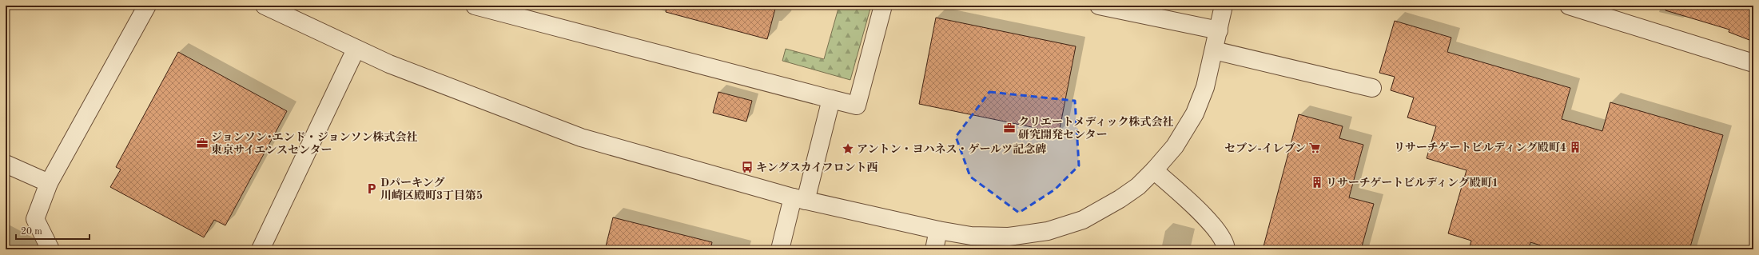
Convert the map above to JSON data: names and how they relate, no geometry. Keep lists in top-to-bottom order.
{
  "places": {
    "office": ["クリエートメディック株式会社 研究開発センター", "ジョンソン･エンド・ジョンソン株式会社 東京サイエンスセンター"],
    "building": ["リサーチゲートビルディング殿町4", "リサーチゲートビルディング殿町1"],
    "supermarket": ["セブン-イレブン"],
    "place": ["アントン・ヨハネス・ゲールツ記念碑"],
    "bus stop": ["キングスカイフロント西"],
    "parking": ["Dパーキング 川崎区殿町3丁目第5"]
  },
  "scale_bar": "20 m"
}
